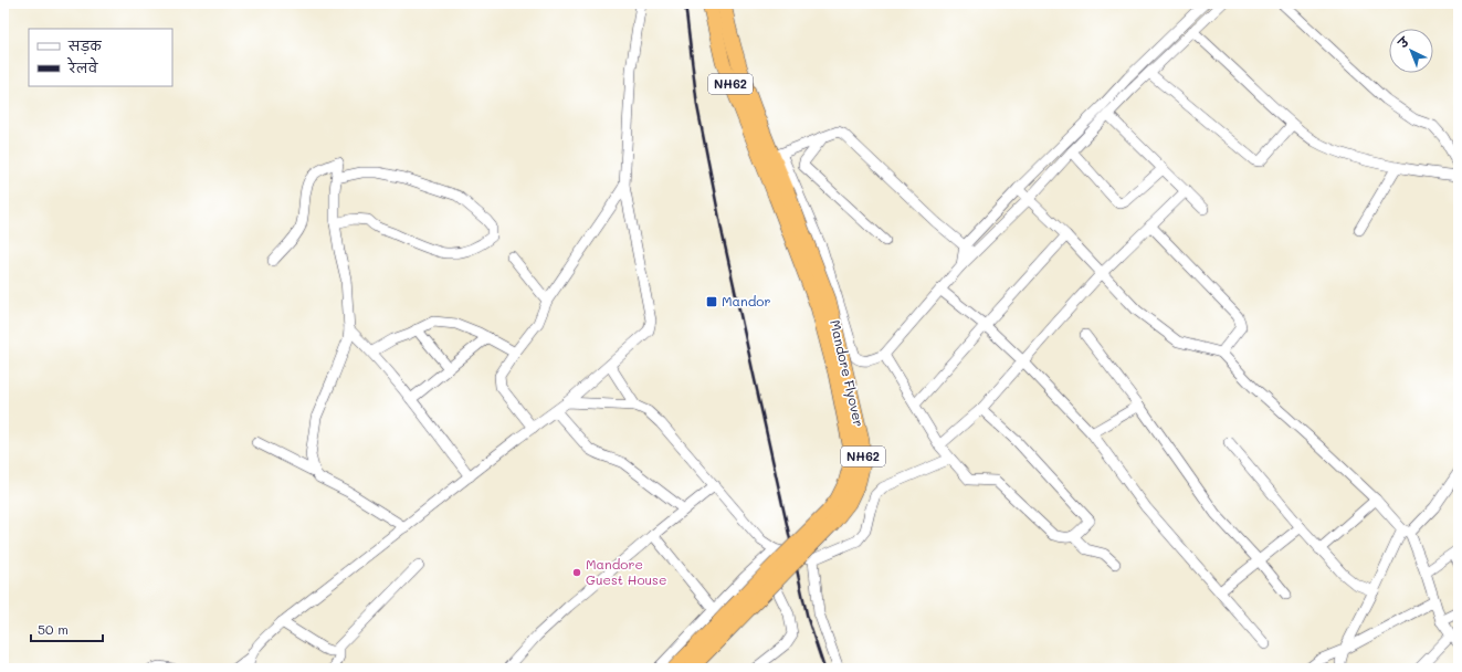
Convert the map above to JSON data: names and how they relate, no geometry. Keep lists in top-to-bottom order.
{
  "streets": {
    "highway": ["NH62", "Mandore Flyover"]
  },
  "crossings": [
    ["NH62", "Mandore Flyover"]
  ],
  "places": {
    "transit": ["Mandor"],
    "other": ["Mandore Guest House"]
  },
  "legend": ["सड़क", "रेलवे"],
  "scale_bar": "50 m",
  "north": "top left"
}
